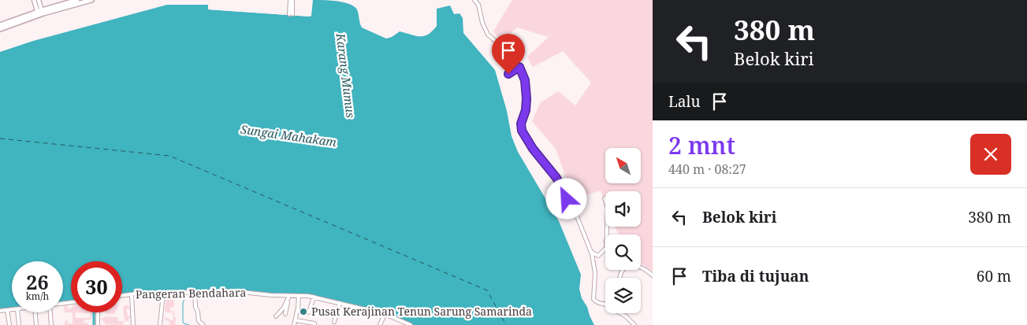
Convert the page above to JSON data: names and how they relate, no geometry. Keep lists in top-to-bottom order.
{
  "streets": {
    "street": ["Pangeran Bendahara"]
  },
  "water": ["Karang Mumus", "Sungai Mahakam"],
  "places": ["Pusat Kerajinan Tenun Sarung Samarinda"],
  "north": "top left",
  "page": {
    "turn": ["380 m", "Belok kiri"],
    "then": "Lalu",
    "heading": ["2 mnt", "440 m · 08:27"],
    "list": [
      {
        "name": "Belok kiri",
        "value": "380 m"
      },
      {
        "name": "Tiba di tujuan",
        "value": "60 m"
      }
    ],
    "speed": "26 km/h",
    "limit": "30"
  }
}
